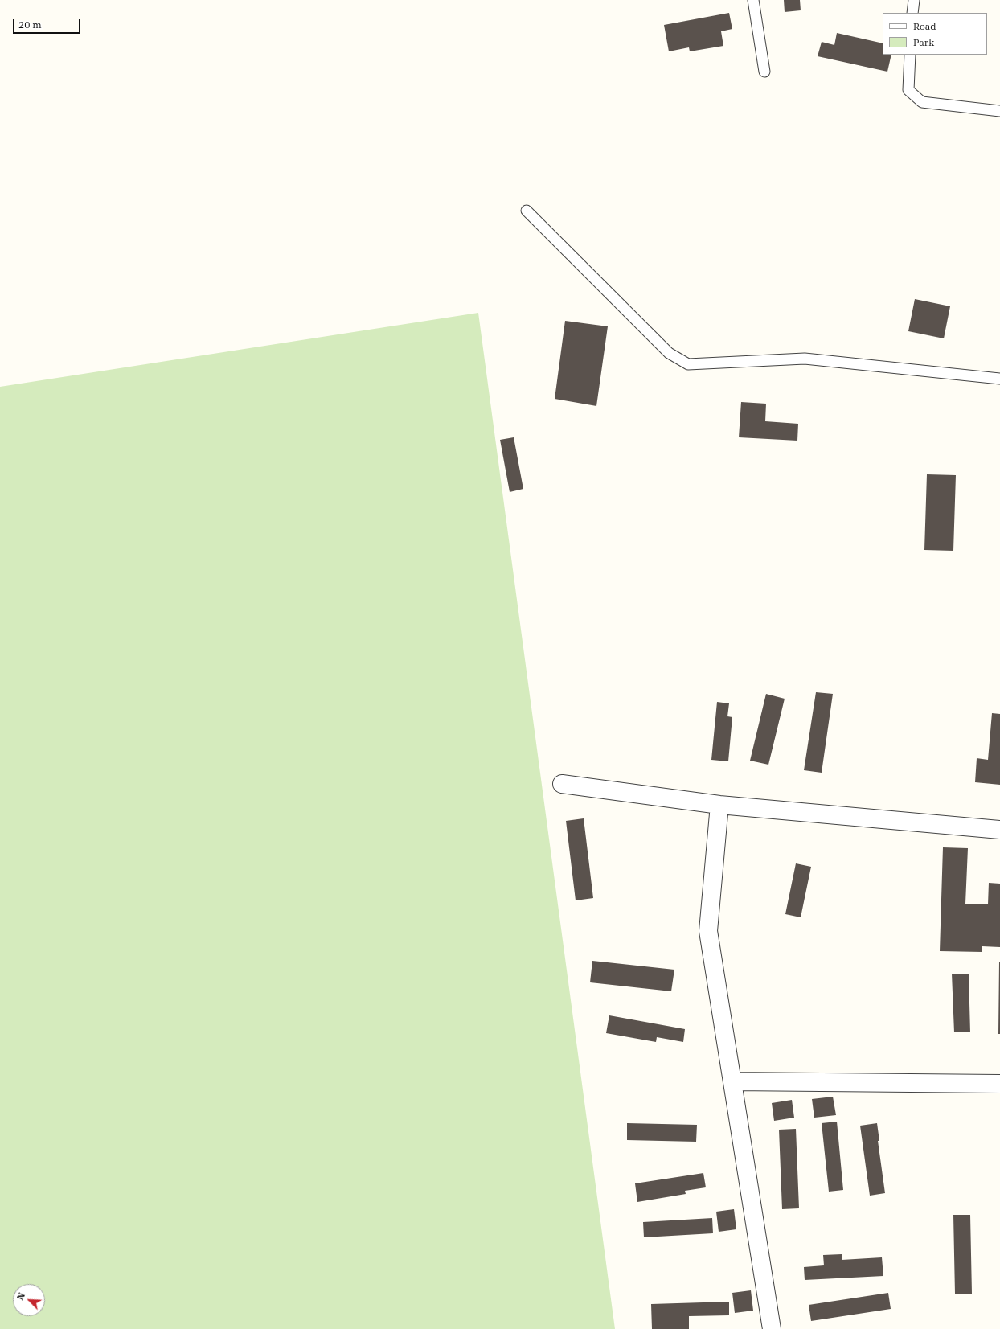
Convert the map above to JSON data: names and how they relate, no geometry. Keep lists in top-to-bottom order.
{
  "legend": ["Road", "Park"],
  "scale_bar": "20 m",
  "north": "top left"
}
